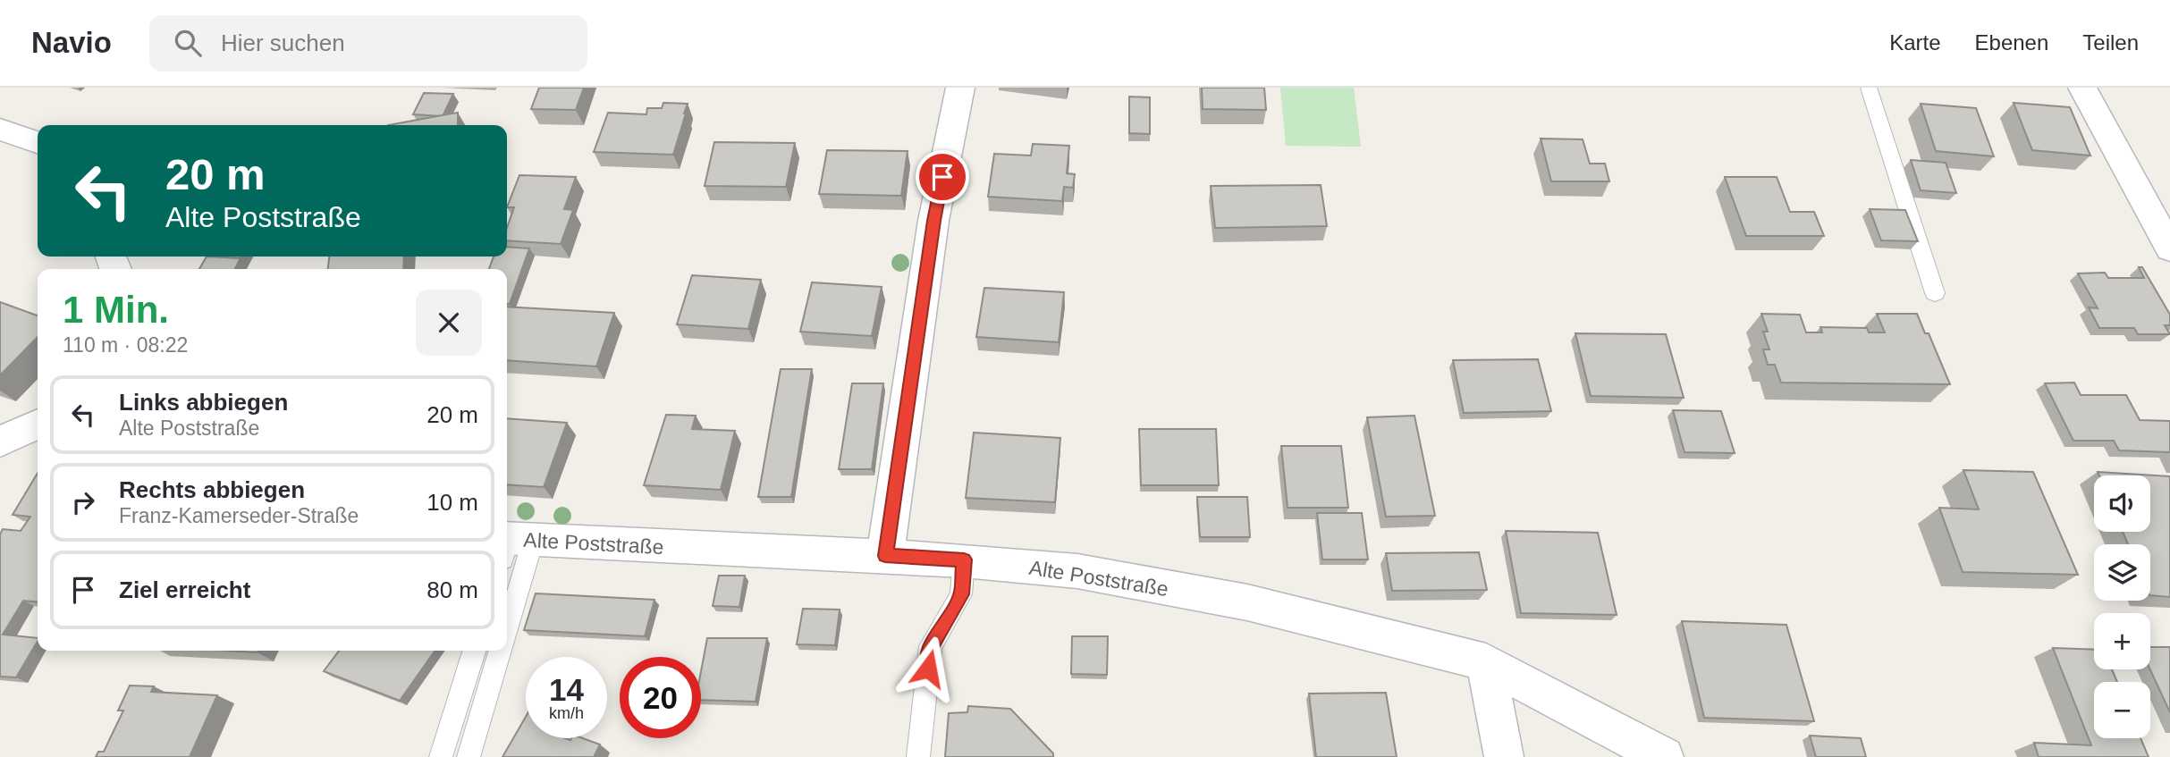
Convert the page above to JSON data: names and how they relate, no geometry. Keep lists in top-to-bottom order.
{
  "streets": {
    "street": ["Alte Poststraße"]
  },
  "page": {
    "header": "Navio",
    "search": "Hier suchen",
    "nav": ["Karte", "Ebenen", "Teilen"],
    "turn": ["20 m", "Alte Poststraße"],
    "heading": ["1 Min.", "110 m · 08:22"],
    "list": [
      {
        "name": "Links abbiegen",
        "note": "Alte Poststraße",
        "value": "20 m"
      },
      {
        "name": "Rechts abbiegen",
        "note": "Franz-Kamerseder-Straße",
        "value": "10 m"
      },
      {
        "name": "Ziel erreicht",
        "value": "80 m"
      }
    ],
    "map_buttons": ["+", "−"],
    "speed": "14 km/h",
    "limit": "20"
  }
}
